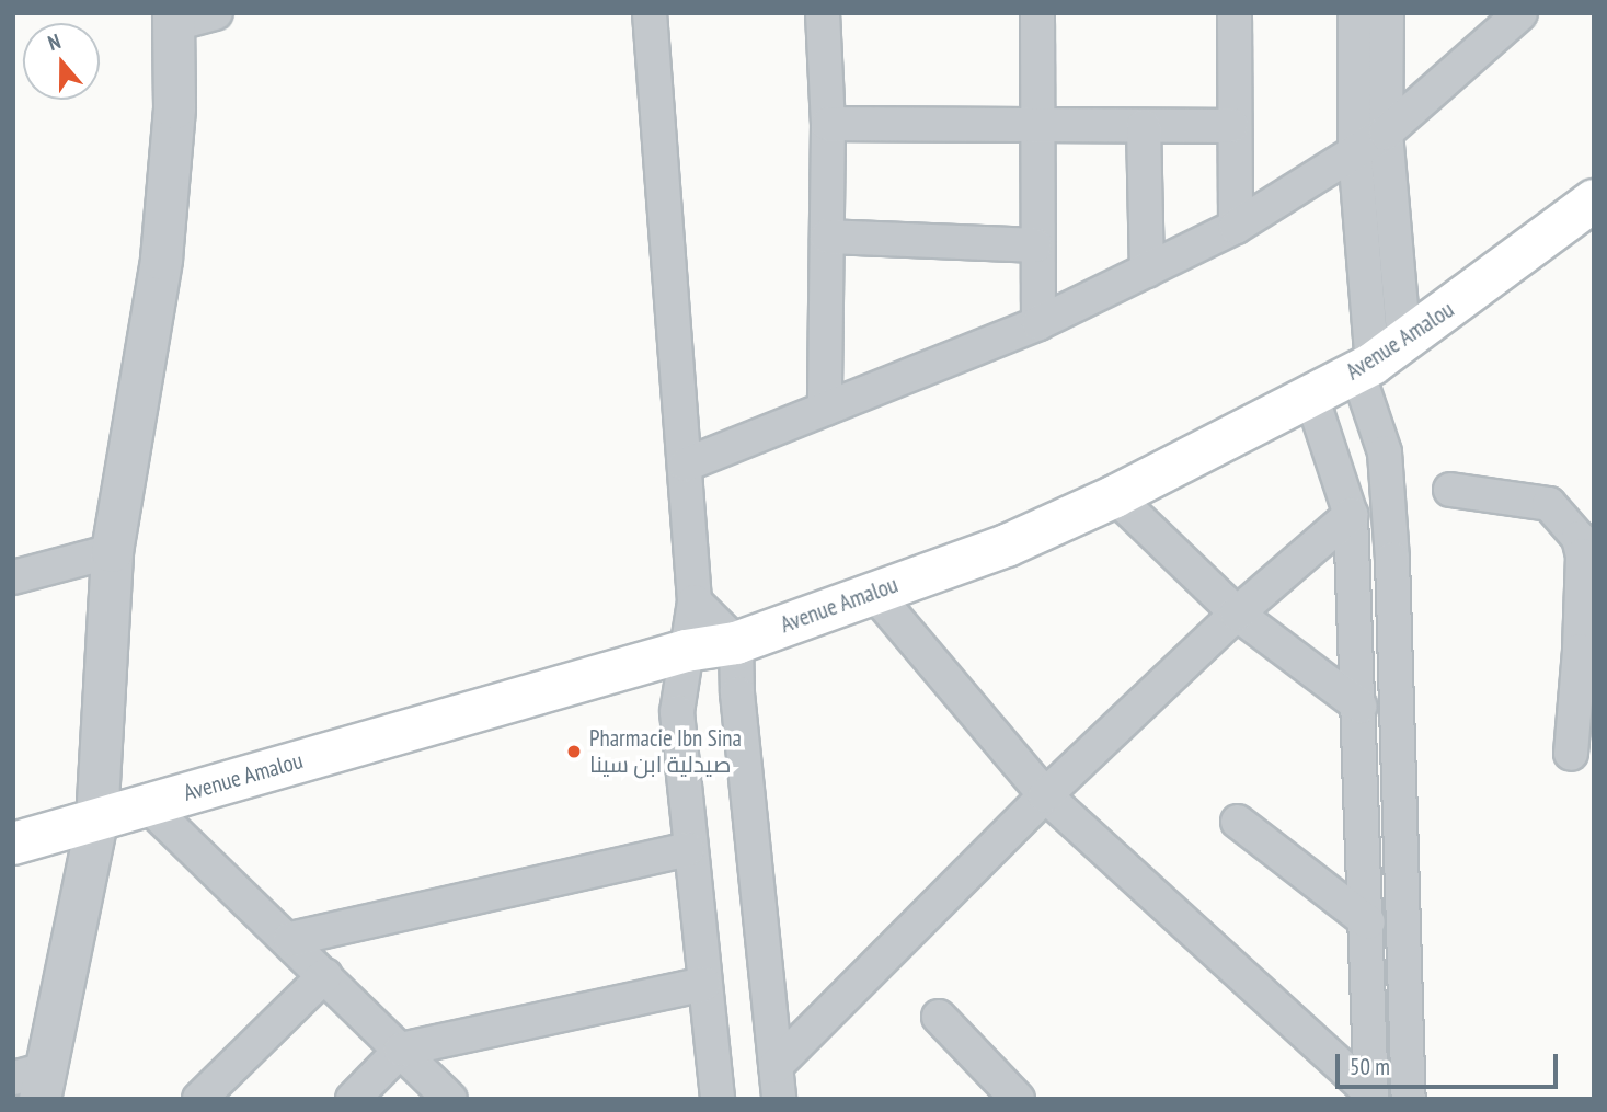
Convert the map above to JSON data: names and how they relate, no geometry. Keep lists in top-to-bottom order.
{
  "streets": {
    "main road": ["Avenue Amalou"]
  },
  "places": ["Pharmacie Ibn Sina صيدلية ابن سينا"],
  "scale_bar": "50 m",
  "north": "top"
}
